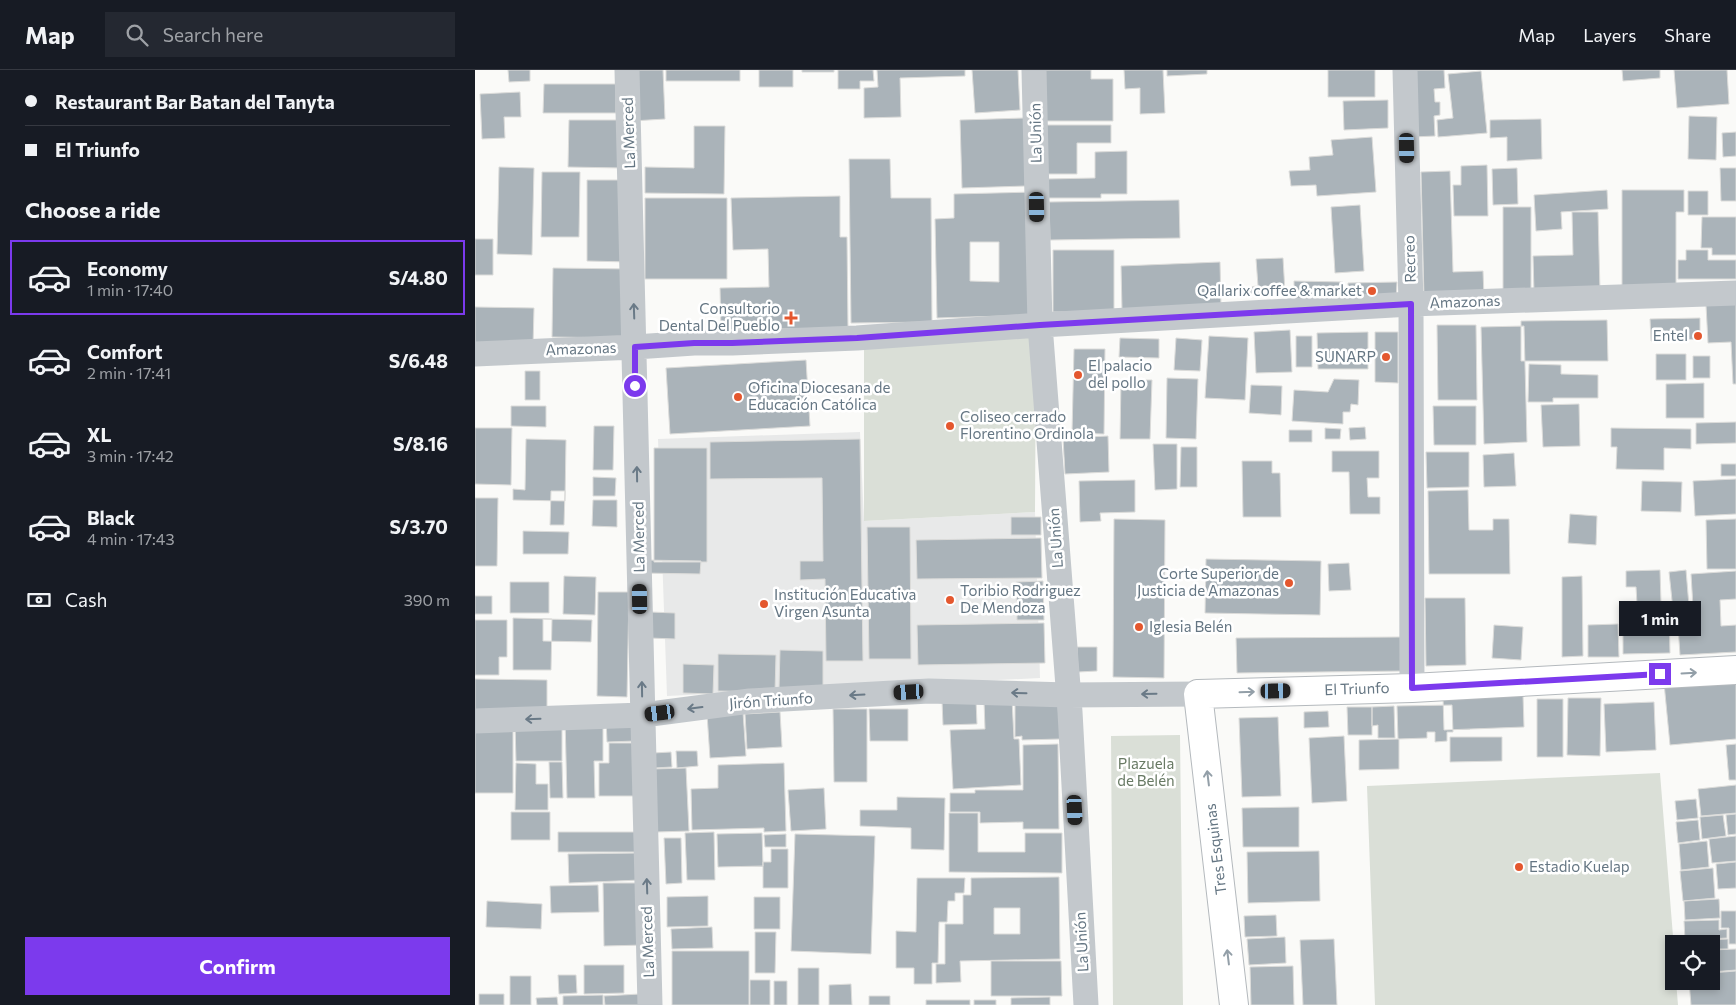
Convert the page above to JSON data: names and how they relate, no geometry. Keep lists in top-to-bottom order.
{
  "streets": {
    "highway": ["El Triunfo", "Tres Esquinas"],
    "street": [
      "La Merced",
      "La Unión",
      "Recreo",
      "Amazonas",
      "Jirón Triunfo"
    ]
  },
  "crossings": [
    ["La Merced", "Amazonas"],
    ["La Merced", "Jirón Triunfo"],
    ["La Unión", "Amazonas"],
    ["La Unión", "El Triunfo"],
    ["La Unión", "Jirón Triunfo"],
    ["Recreo", "Amazonas"],
    ["Recreo", "El Triunfo"],
    ["El Triunfo", "Jirón Triunfo"],
    ["El Triunfo", "Tres Esquinas"]
  ],
  "one_way": ["La Merced", "Jirón Triunfo", "Tres Esquinas"],
  "parks": ["Plazuela de Belén"],
  "places": {
    "other": [
      "Qallarix coffee & market",
      "Entel",
      "SUNARP",
      "El palacio del pollo",
      "Oficina Diocesana de Educación Católica",
      "Coliseo cerrado Florentino Ordinola",
      "Corte Superior de Justicia de Amazonas",
      "Toribio Rodriguez De Mendoza",
      "Institución Educativa Virgen Asunta",
      "Iglesia Belén",
      "Estadio Kuelap"
    ],
    "health": ["Consultorio Dental Del Pueblo"]
  },
  "page": {
    "header": "Map",
    "search": "Search here",
    "nav": ["Map", "Layers", "Share"],
    "banner": ["Restaurant Bar Batan del Tanyta", "El Triunfo"],
    "heading": "Choose a ride",
    "list": [
      {
        "name": "Economy",
        "note": "1 min · 17:40",
        "value": "S/4.80"
      },
      {
        "name": "Comfort",
        "note": "2 min · 17:41",
        "value": "S/6.48"
      },
      {
        "name": "XL",
        "note": "3 min · 17:42",
        "value": "S/8.16"
      },
      {
        "name": "Black",
        "note": "4 min · 17:43",
        "value": "S/3.70"
      }
    ],
    "pay": ["Cash", "390 m"],
    "bubble": "1 min",
    "buttons": "Confirm"
  }
}
